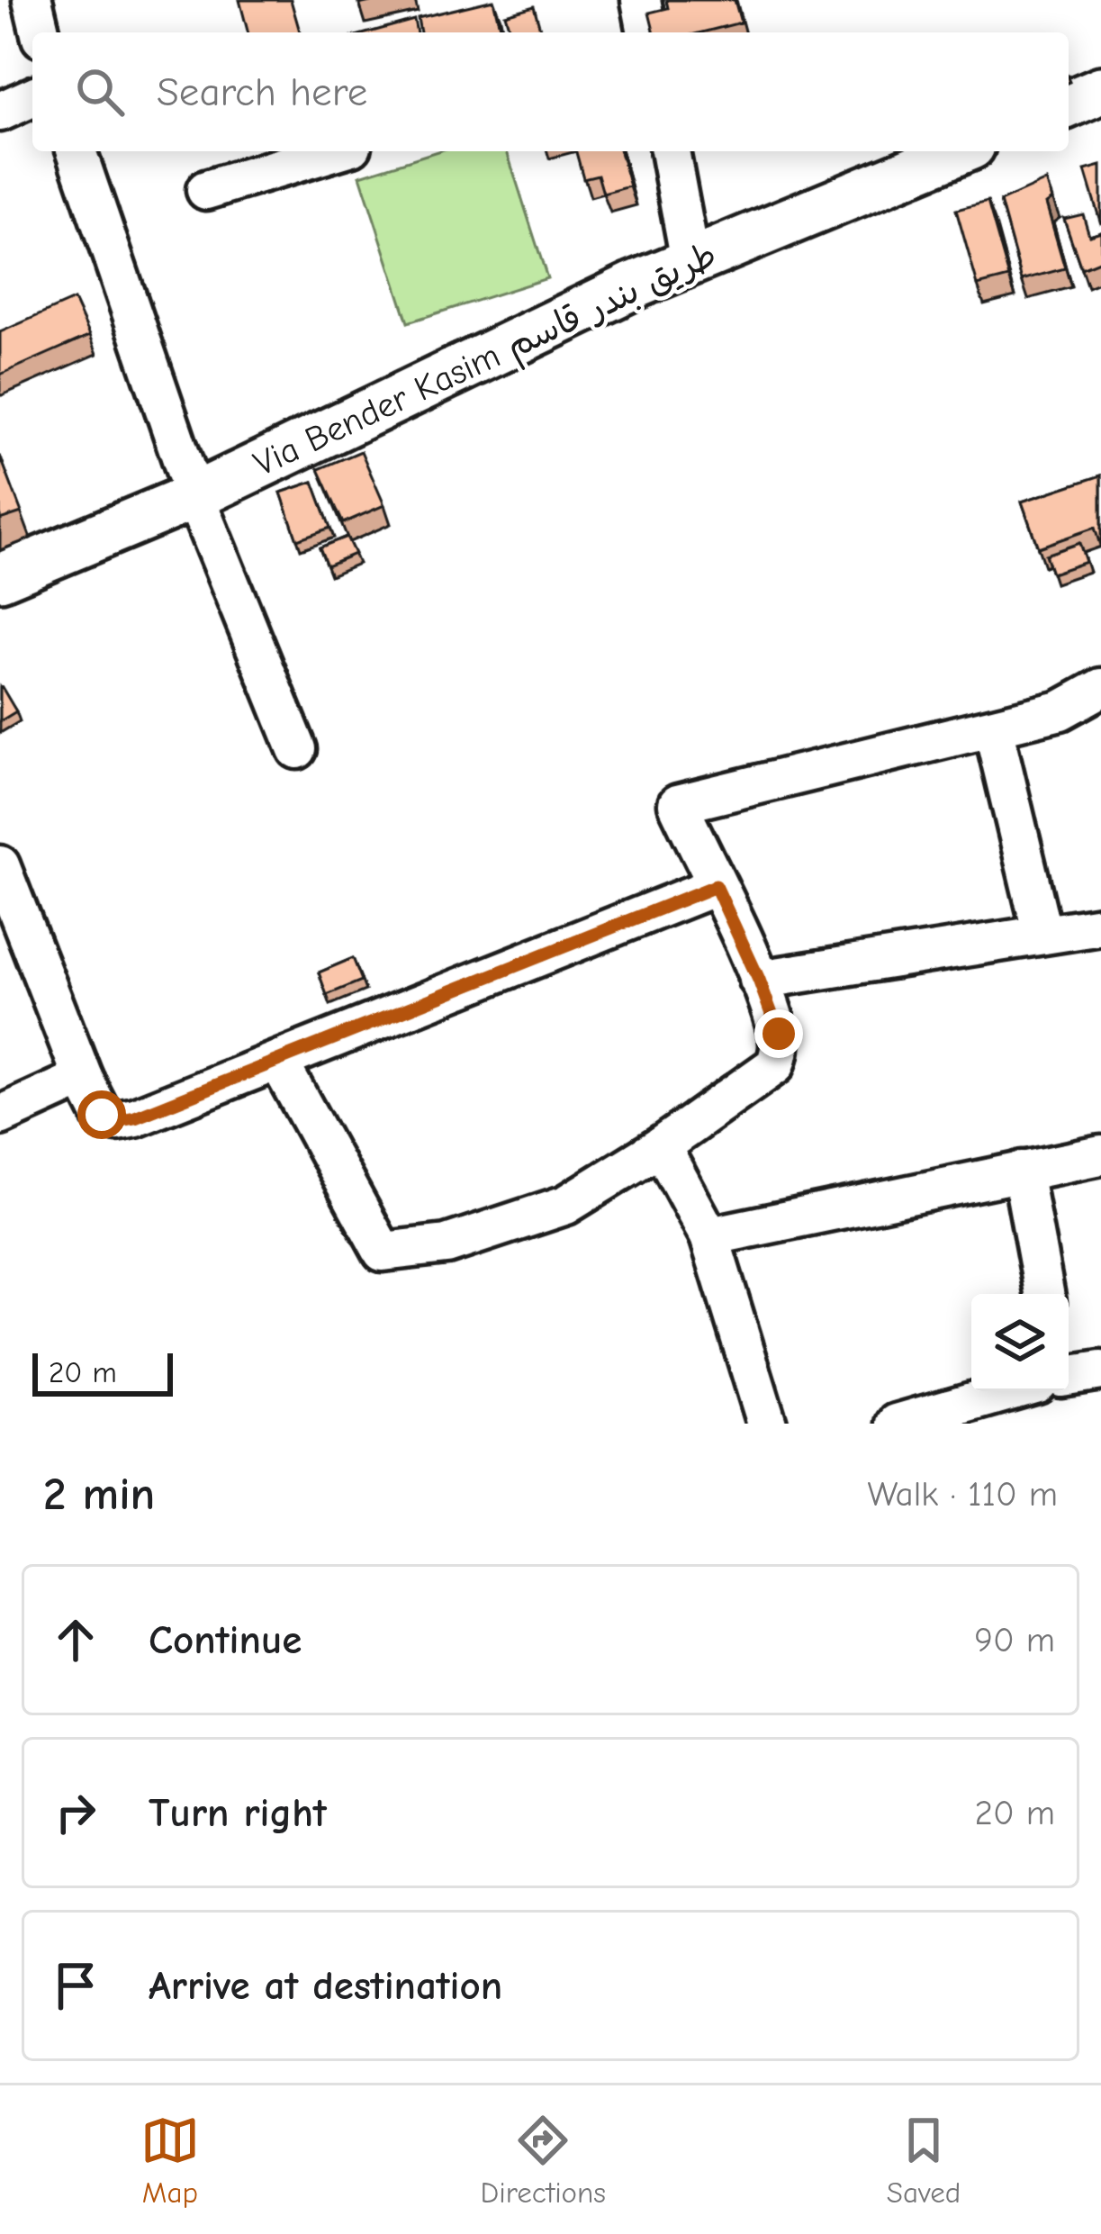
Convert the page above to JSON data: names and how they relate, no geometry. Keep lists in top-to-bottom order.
{
  "streets": {
    "street": ["Via Bender Kasim طريق بندر قاسم"]
  },
  "scale_bar": "20 m",
  "page": {
    "search": "Search here",
    "scale": "20 m",
    "heading": ["2 min", "Walk · 110 m"],
    "list": [
      ["Continue", "90 m"],
      ["Turn right", "20 m"],
      "Arrive at destination"
    ],
    "nav": ["Map", "Directions", "Saved"]
  }
}
